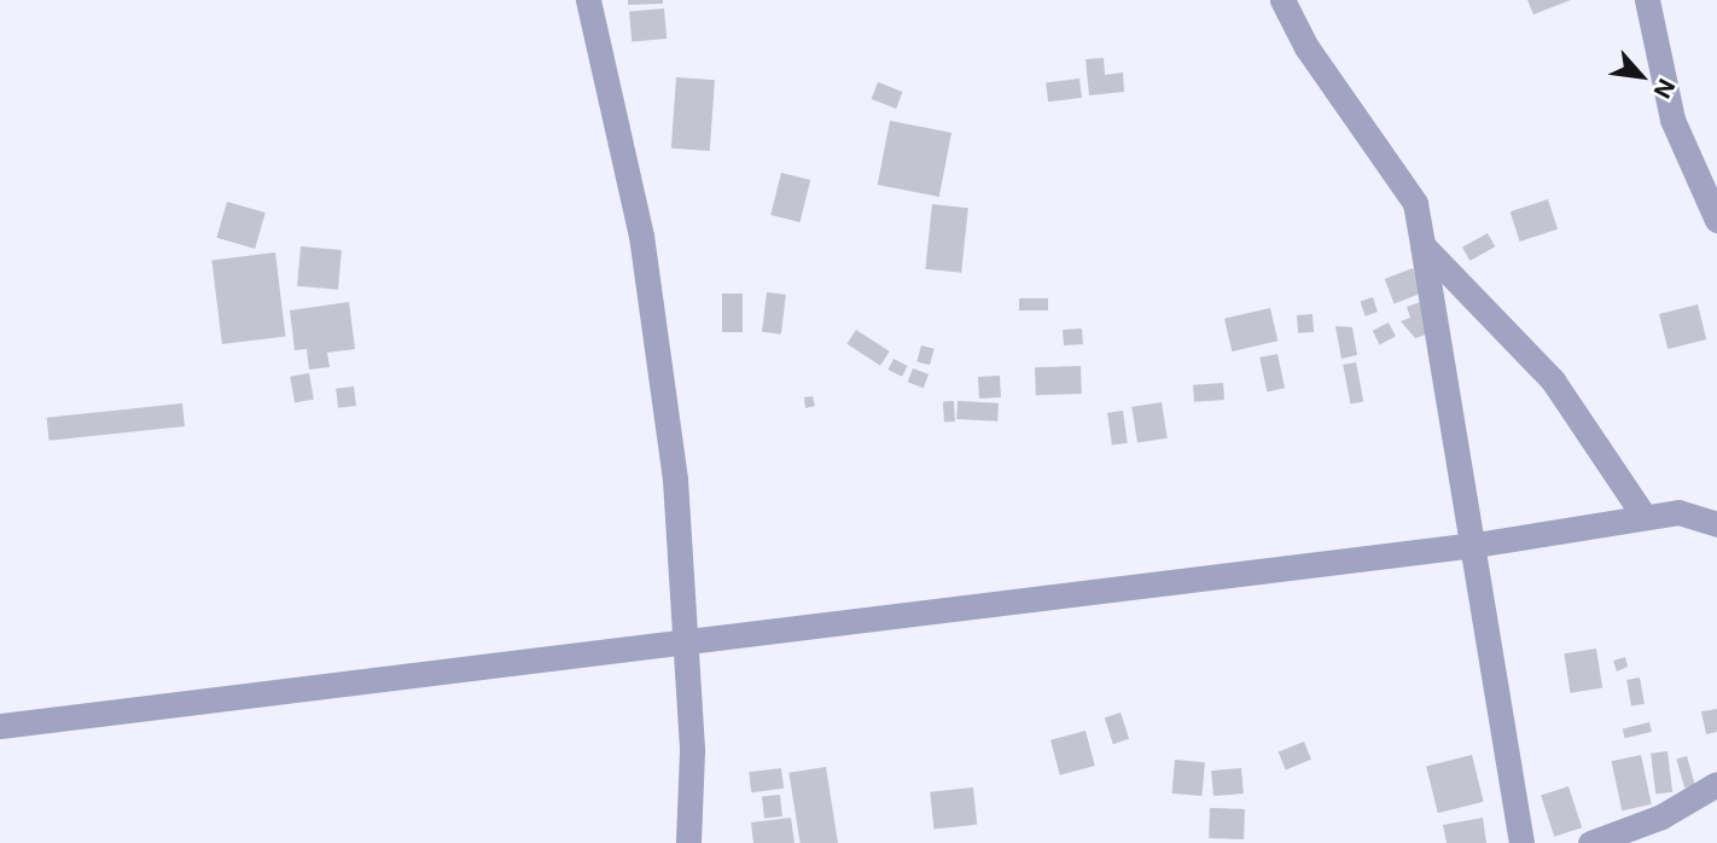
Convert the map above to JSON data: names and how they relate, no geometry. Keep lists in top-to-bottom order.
{
  "north": "bottom right"
}
